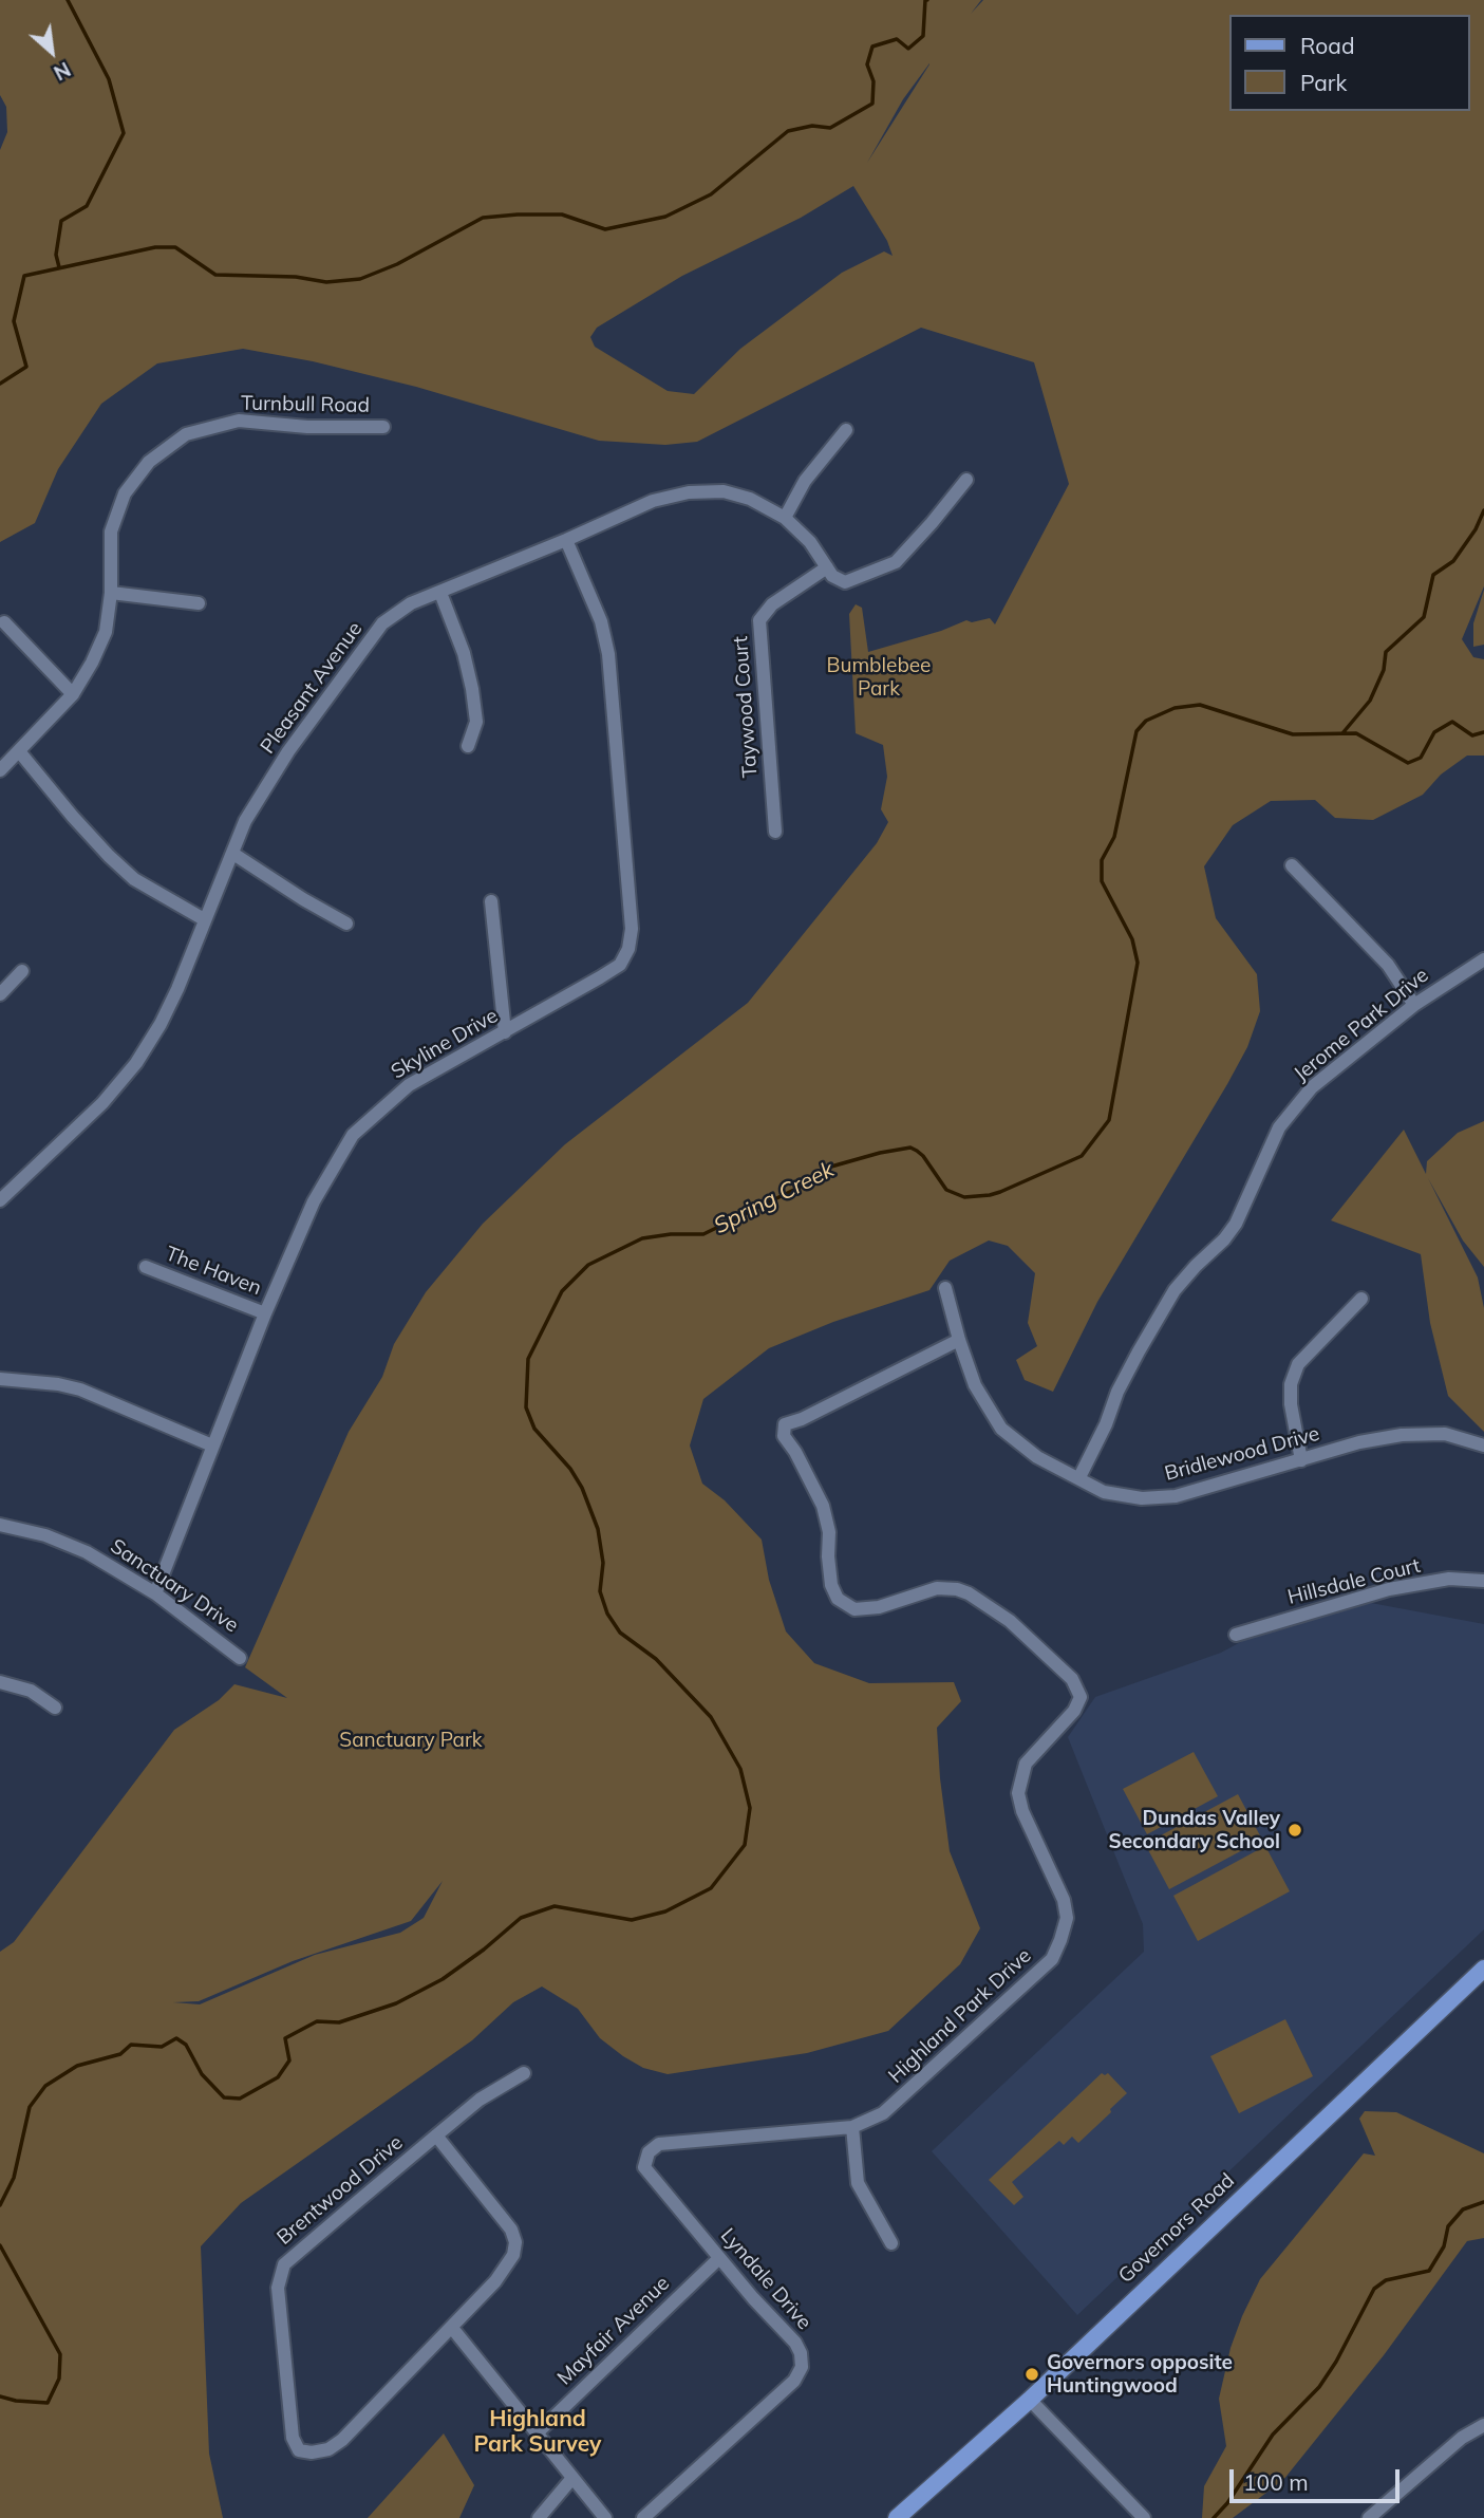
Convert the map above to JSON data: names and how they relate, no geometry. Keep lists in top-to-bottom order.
{
  "streets": {
    "main road": ["Governors Road"],
    "street": [
      "Turnbull Road",
      "Pleasant Avenue",
      "Taywood Court",
      "Jerome Park Drive",
      "Skyline Drive",
      "The Haven",
      "Bridlewood Drive",
      "Hillsdale Court",
      "Sanctuary Drive",
      "Highland Park Drive",
      "Brentwood Drive",
      "Lyndale Drive",
      "Mayfair Avenue"
    ]
  },
  "crossings": [
    ["Pleasant Avenue", "Taywood Court"],
    ["Pleasant Avenue", "Skyline Drive"],
    ["Jerome Park Drive", "Bridlewood Drive"],
    ["Skyline Drive", "The Haven"],
    ["Skyline Drive", "Sanctuary Drive"],
    ["Bridlewood Drive", "Highland Park Drive"],
    ["Highland Park Drive", "Lyndale Drive"],
    ["Lyndale Drive", "Mayfair Avenue"]
  ],
  "districts": ["Highland Park Survey"],
  "water": ["Spring Creek"],
  "parks": ["Bumblebee Park", "Sanctuary Park"],
  "places": ["Dundas Valley Secondary School", "Governors opposite Huntingwood"],
  "legend": ["Road", "Park"],
  "scale_bar": "100 m",
  "north": "bottom right"
}
